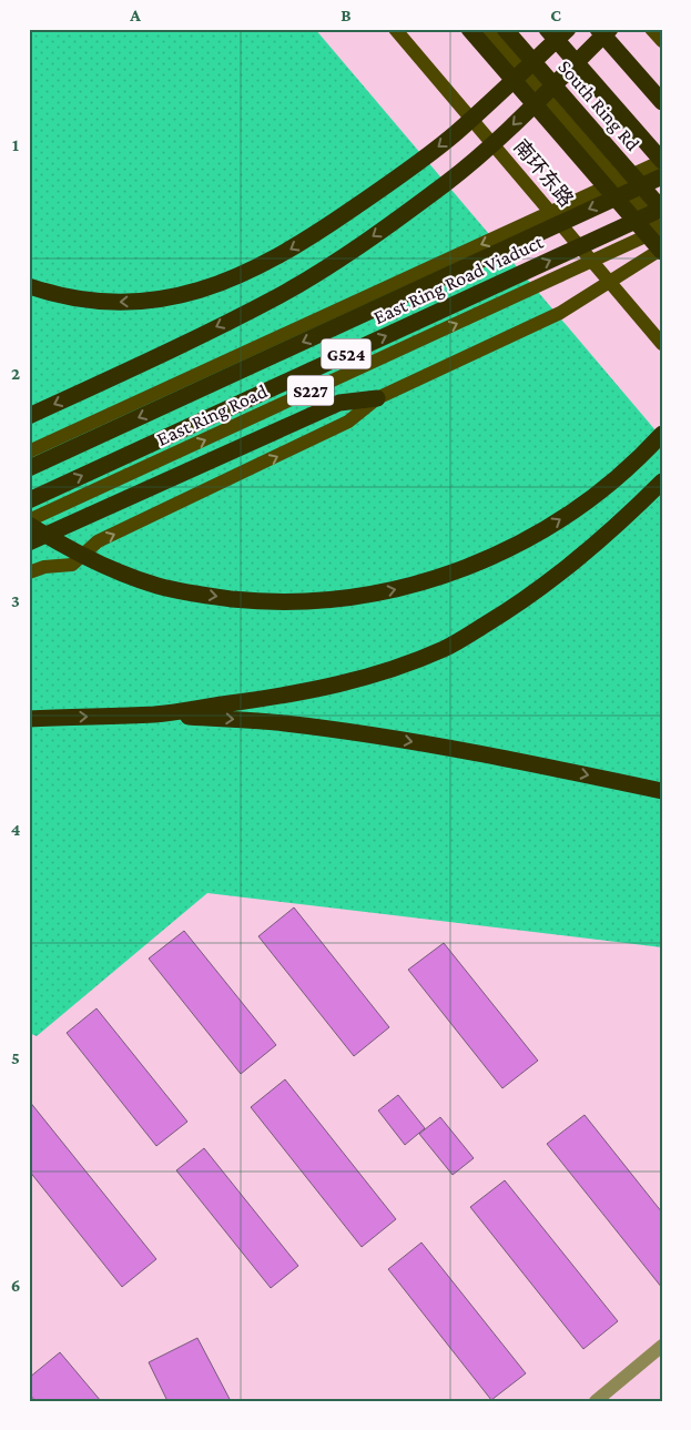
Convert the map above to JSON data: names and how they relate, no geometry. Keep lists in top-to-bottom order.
{
  "streets": {
    "highway": ["South Ring Rd", "East Ring Road Viaduct", "G524"],
    "main road": ["南环东路", "S227", "East Ring Road"]
  },
  "crossings": [
    ["South Ring Rd", "East Ring Road Viaduct"],
    ["南环东路", "S227"],
    ["南环东路", "East Ring Road"],
    ["S227", "East Ring Road"]
  ],
  "grid": {
    "columns": ["A", "B", "C"],
    "rows": [
      "1",
      "2",
      "3",
      "4",
      "5",
      "6"
    ]
  }
}
